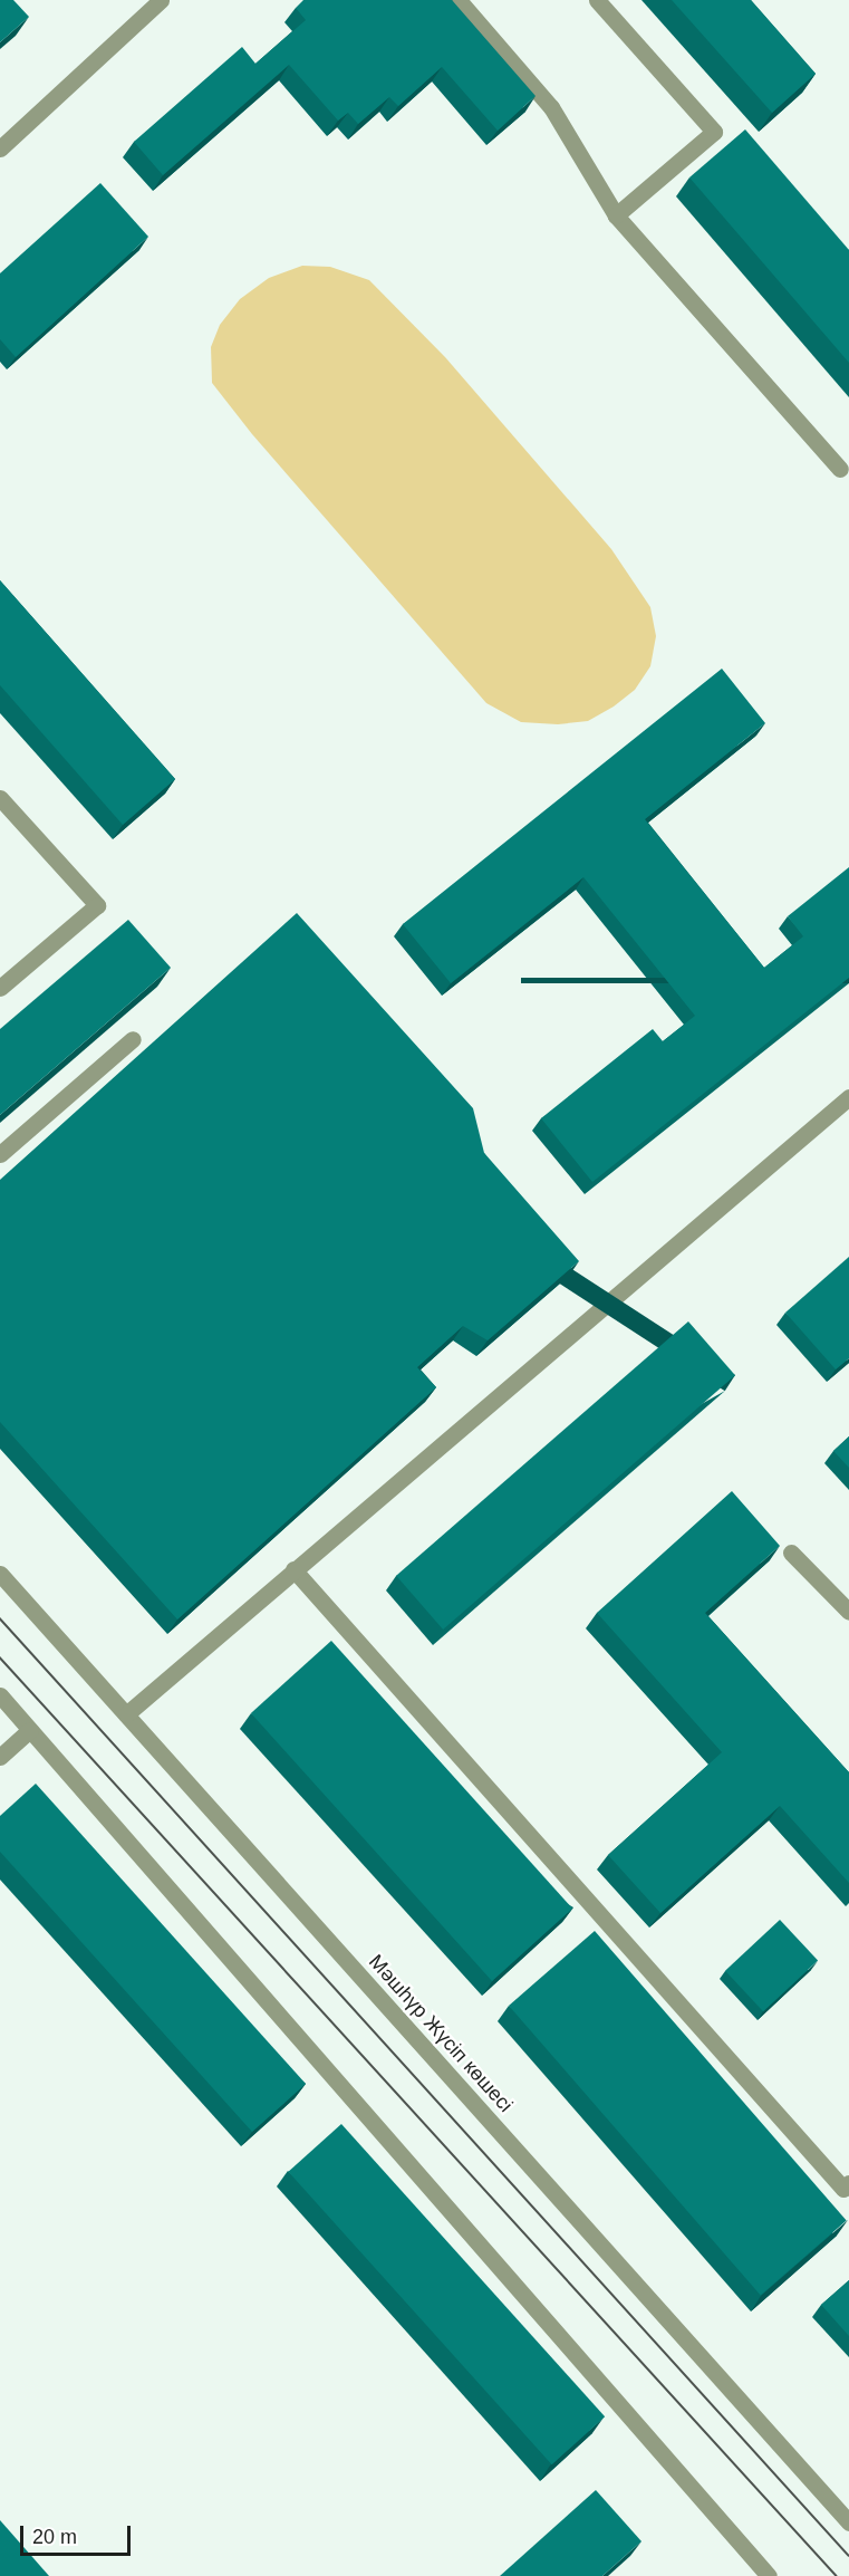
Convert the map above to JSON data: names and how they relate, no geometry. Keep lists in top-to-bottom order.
{
  "streets": {
    "street": ["Мәшһүр Жүсіп көшесі"]
  },
  "scale_bar": "20 m"
}
